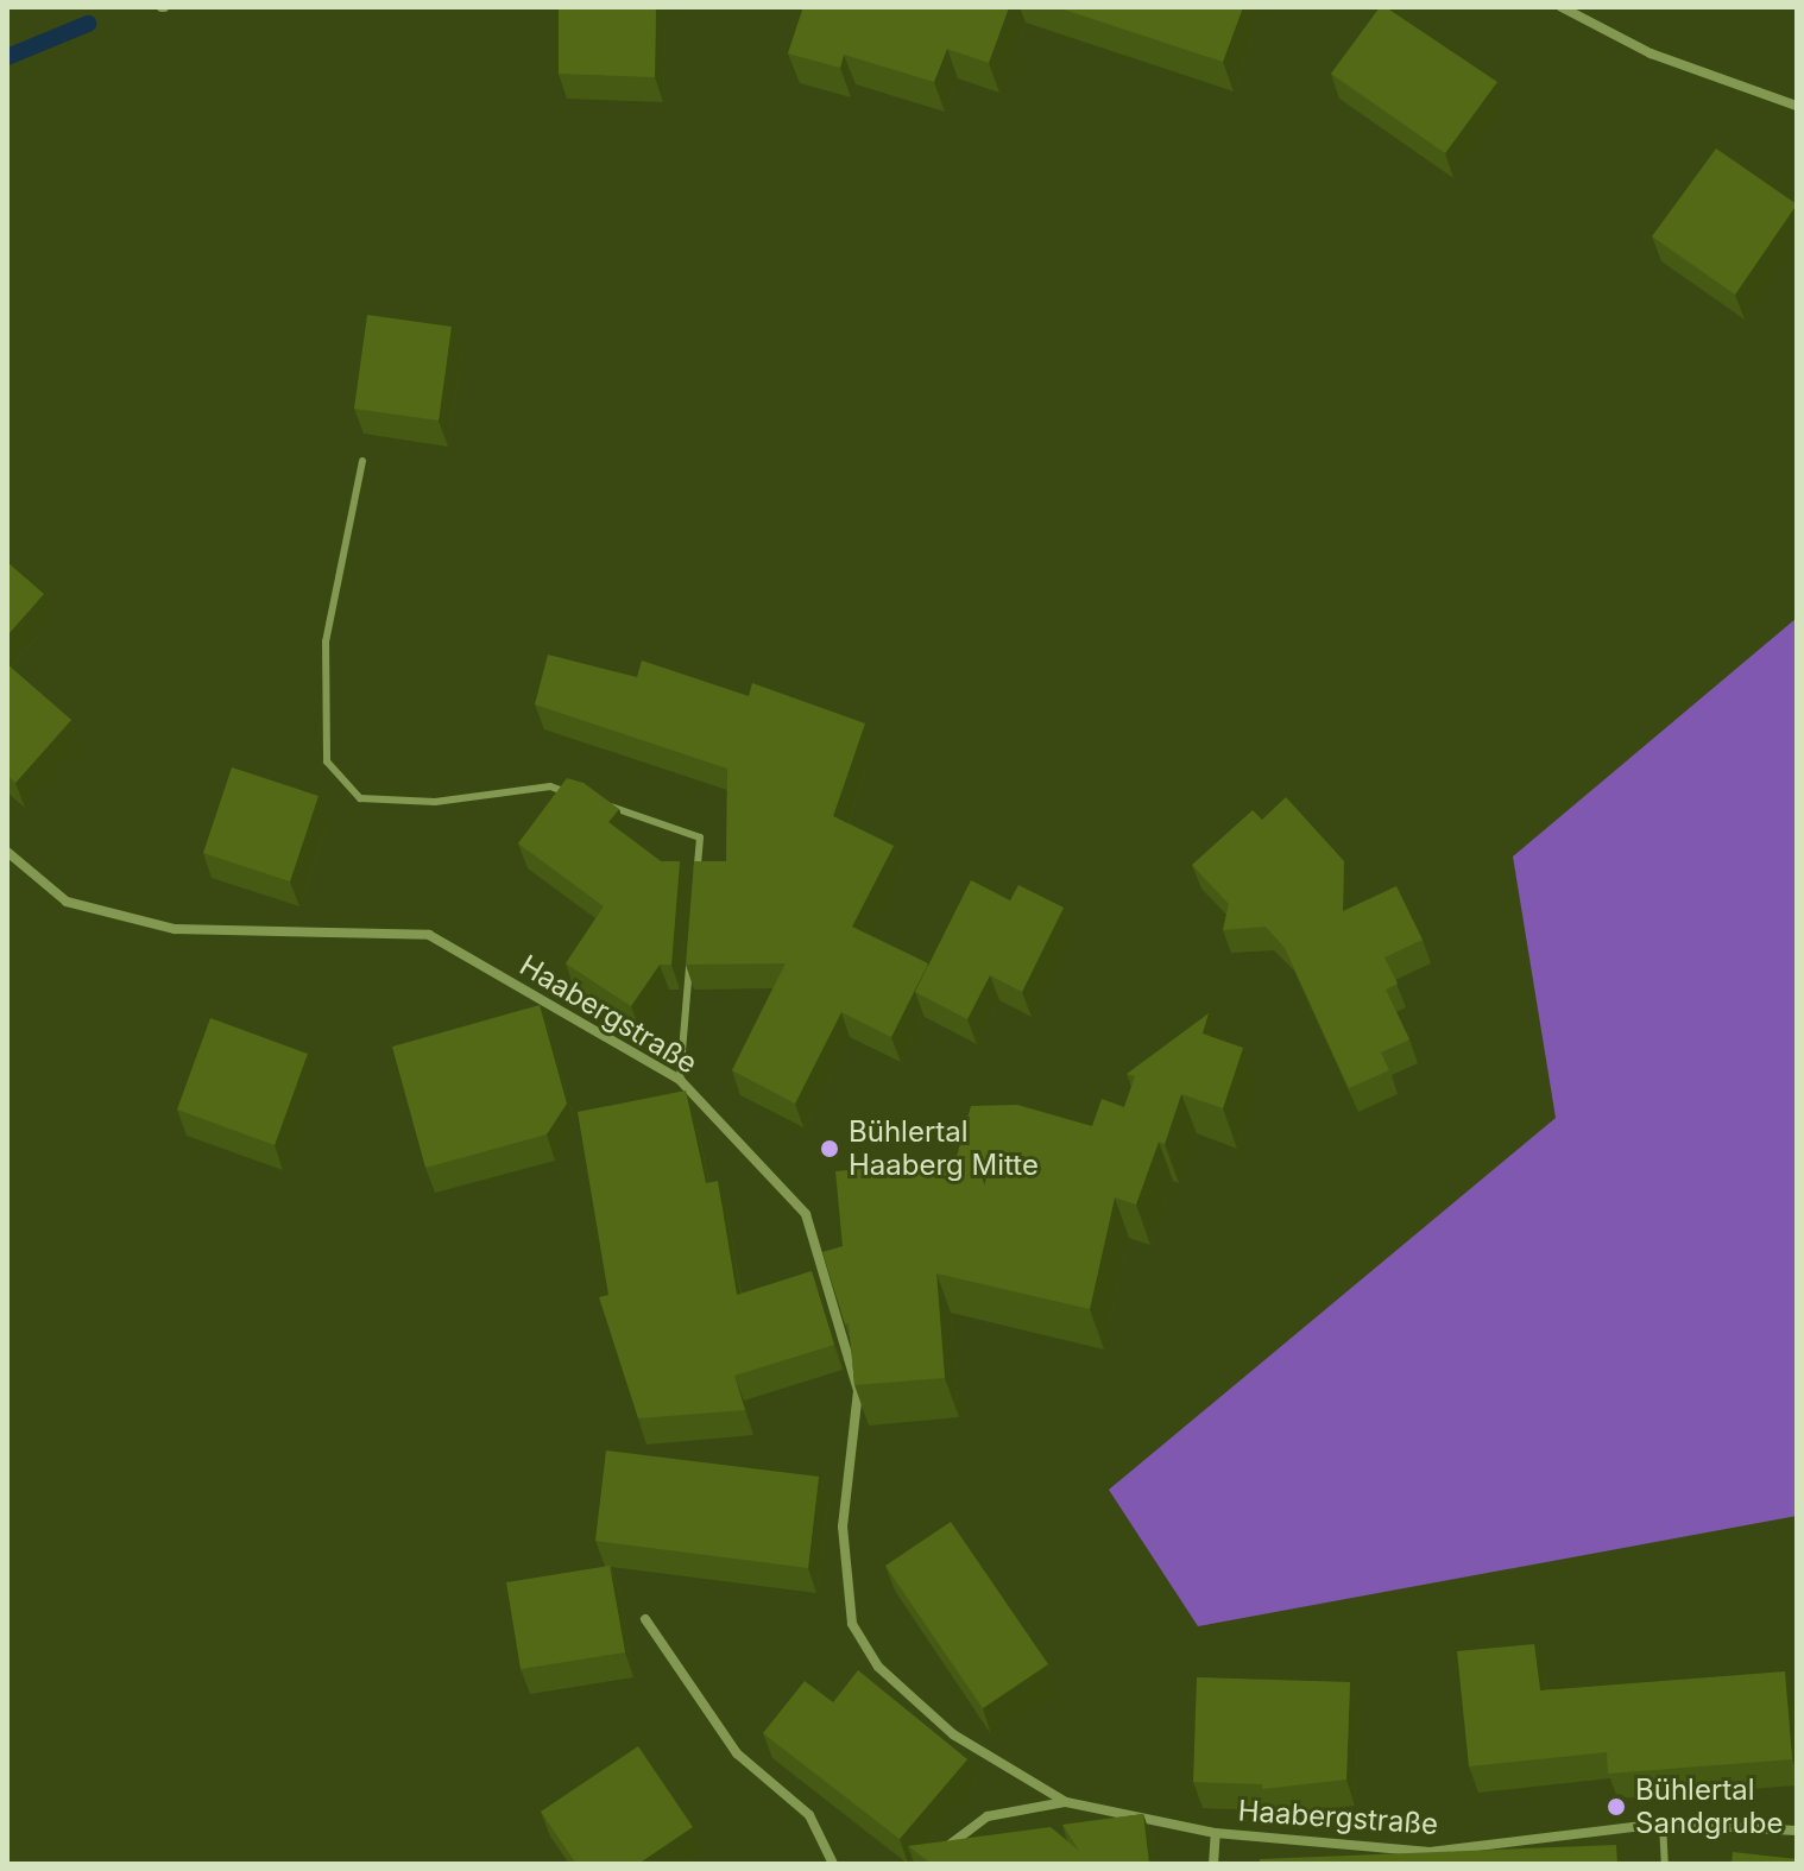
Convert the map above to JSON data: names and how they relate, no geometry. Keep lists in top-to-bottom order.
{
  "streets": {
    "street": ["Haabergstraße"]
  },
  "places": ["Bühlertal Haaberg Mitte", "Bühlertal Sandgrube"]
}
